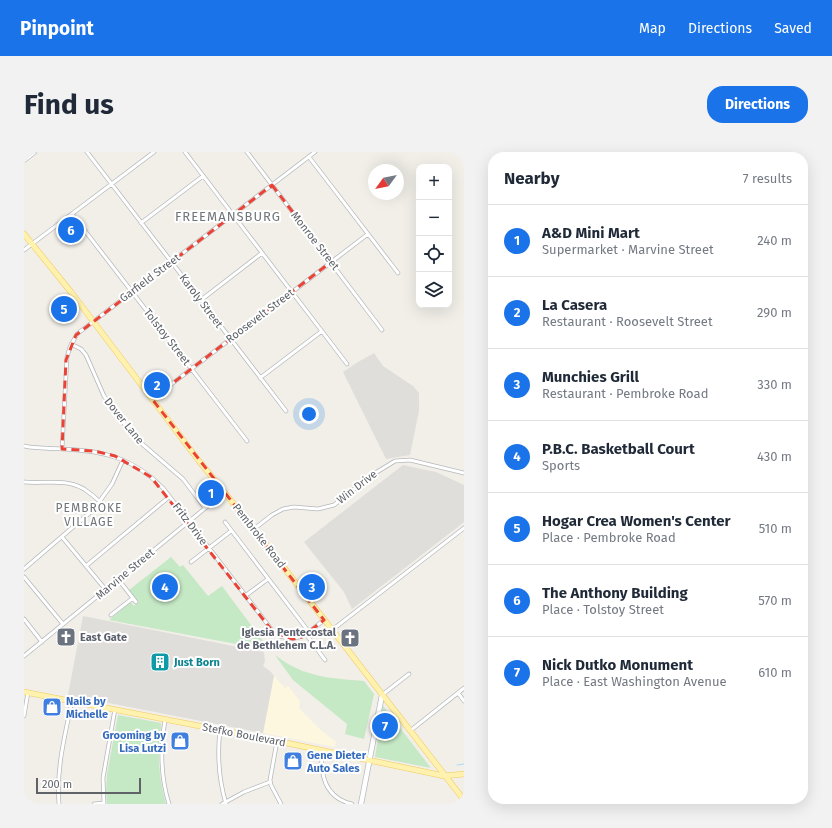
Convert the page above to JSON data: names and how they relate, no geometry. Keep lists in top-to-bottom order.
{
  "streets": {
    "main road": ["Pembroke Road", "Stefko Boulevard"],
    "street": [
      "Monroe Street",
      "Garfield Street",
      "Karoly Street",
      "Roosevelt Street",
      "Tolstoy Street",
      "Dover Lane",
      "Win Drive",
      "Fritz Drive",
      "Marvine Street"
    ]
  },
  "crossings": [
    ["Monroe Street", "Garfield Street"],
    ["Monroe Street", "Roosevelt Street"],
    ["Garfield Street", "Karoly Street"],
    ["Garfield Street", "Tolstoy Street"],
    ["Garfield Street", "Dover Lane"],
    ["Garfield Street", "Fritz Drive"],
    ["Garfield Street", "Pembroke Road"],
    ["Karoly Street", "Roosevelt Street"],
    ["Roosevelt Street", "Tolstoy Street"],
    ["Roosevelt Street", "Pembroke Road"],
    ["Dover Lane", "Marvine Street"],
    ["Win Drive", "Pembroke Road"],
    ["Fritz Drive", "Pembroke Road"],
    ["Fritz Drive", "Marvine Street"],
    ["Pembroke Road", "Marvine Street"],
    ["Pembroke Road", "Stefko Boulevard"]
  ],
  "districts": ["FREEMANSBURG", "PEMBROKE VILLAGE"],
  "places": {
    "church": ["East Gate", "Iglesia Pentecostal de Bethlehem C.L.A."],
    "building": ["Just Born"],
    "shop": ["Nails by Michelle", "Grooming by Lisa Lutzi", "Gene Dieter Auto Sales"]
  },
  "scale_bar": "200 m",
  "north": "bottom left",
  "page": {
    "header": "Pinpoint",
    "nav": ["Map", "Directions", "Saved"],
    "buttons": "Directions",
    "title": "Find us",
    "heading": ["Nearby", "7 results"],
    "map_buttons": ["+", "−"],
    "list": [
      {
        "mark": "1",
        "name": "A&D Mini Mart",
        "note": "Supermarket · Marvine Street",
        "value": "240 m"
      },
      {
        "mark": "2",
        "name": "La Casera",
        "note": "Restaurant · Roosevelt Street",
        "value": "290 m"
      },
      {
        "mark": "3",
        "name": "Munchies Grill",
        "note": "Restaurant · Pembroke Road",
        "value": "330 m"
      },
      {
        "mark": "4",
        "name": "P.B.C. Basketball Court",
        "note": "Sports",
        "value": "430 m"
      },
      {
        "mark": "5",
        "name": "Hogar Crea Women's Center",
        "note": "Place · Pembroke Road",
        "value": "510 m"
      },
      {
        "mark": "6",
        "name": "The Anthony Building",
        "note": "Place · Tolstoy Street",
        "value": "570 m"
      },
      {
        "mark": "7",
        "name": "Nick Dutko Monument",
        "note": "Place · East Washington Avenue",
        "value": "610 m"
      }
    ],
    "pins": [
      "6",
      "5",
      "2",
      "1",
      "3",
      "4",
      "7"
    ],
    "scale": "200 m"
  }
}
